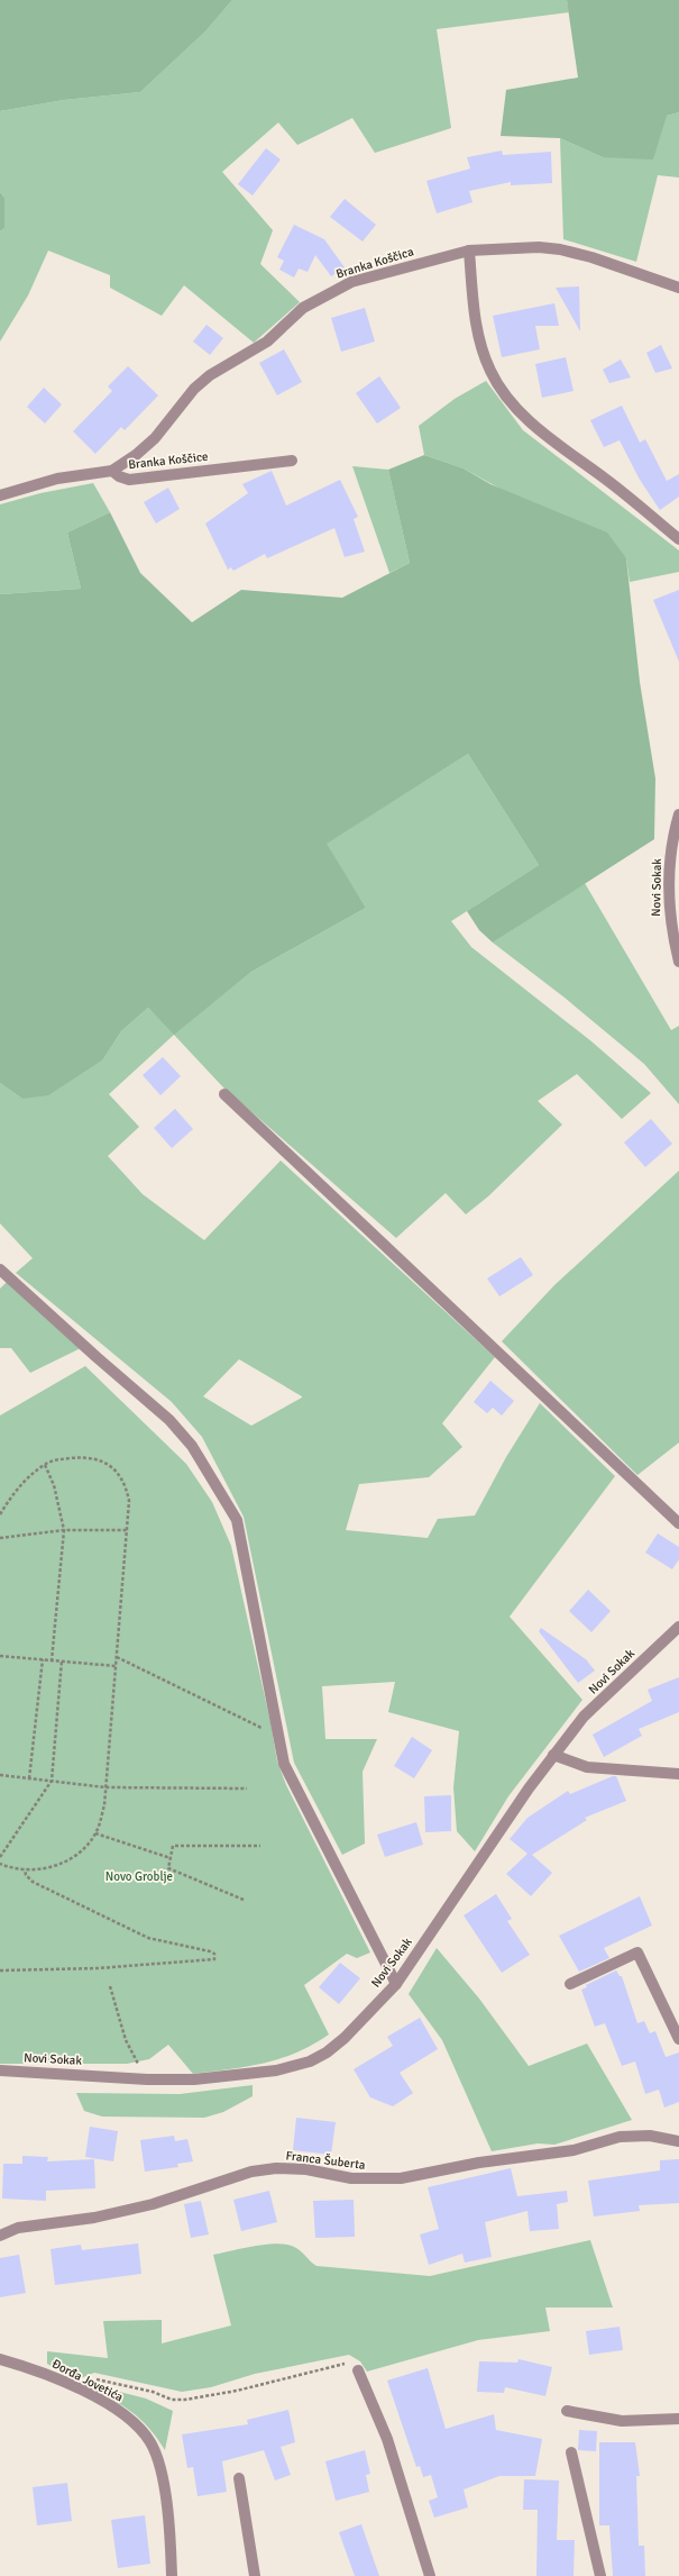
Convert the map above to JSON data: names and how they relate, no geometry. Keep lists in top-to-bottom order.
{
  "streets": {
    "street": [
      "Branka Koščica",
      "Branka Koščice",
      "Novi Sokak",
      "Franca Šuberta",
      "Đorđa Jovetića"
    ]
  },
  "crossings": [
    ["Branka Koščica", "Branka Koščice"]
  ],
  "parks": ["Novo Groblje"]
}
